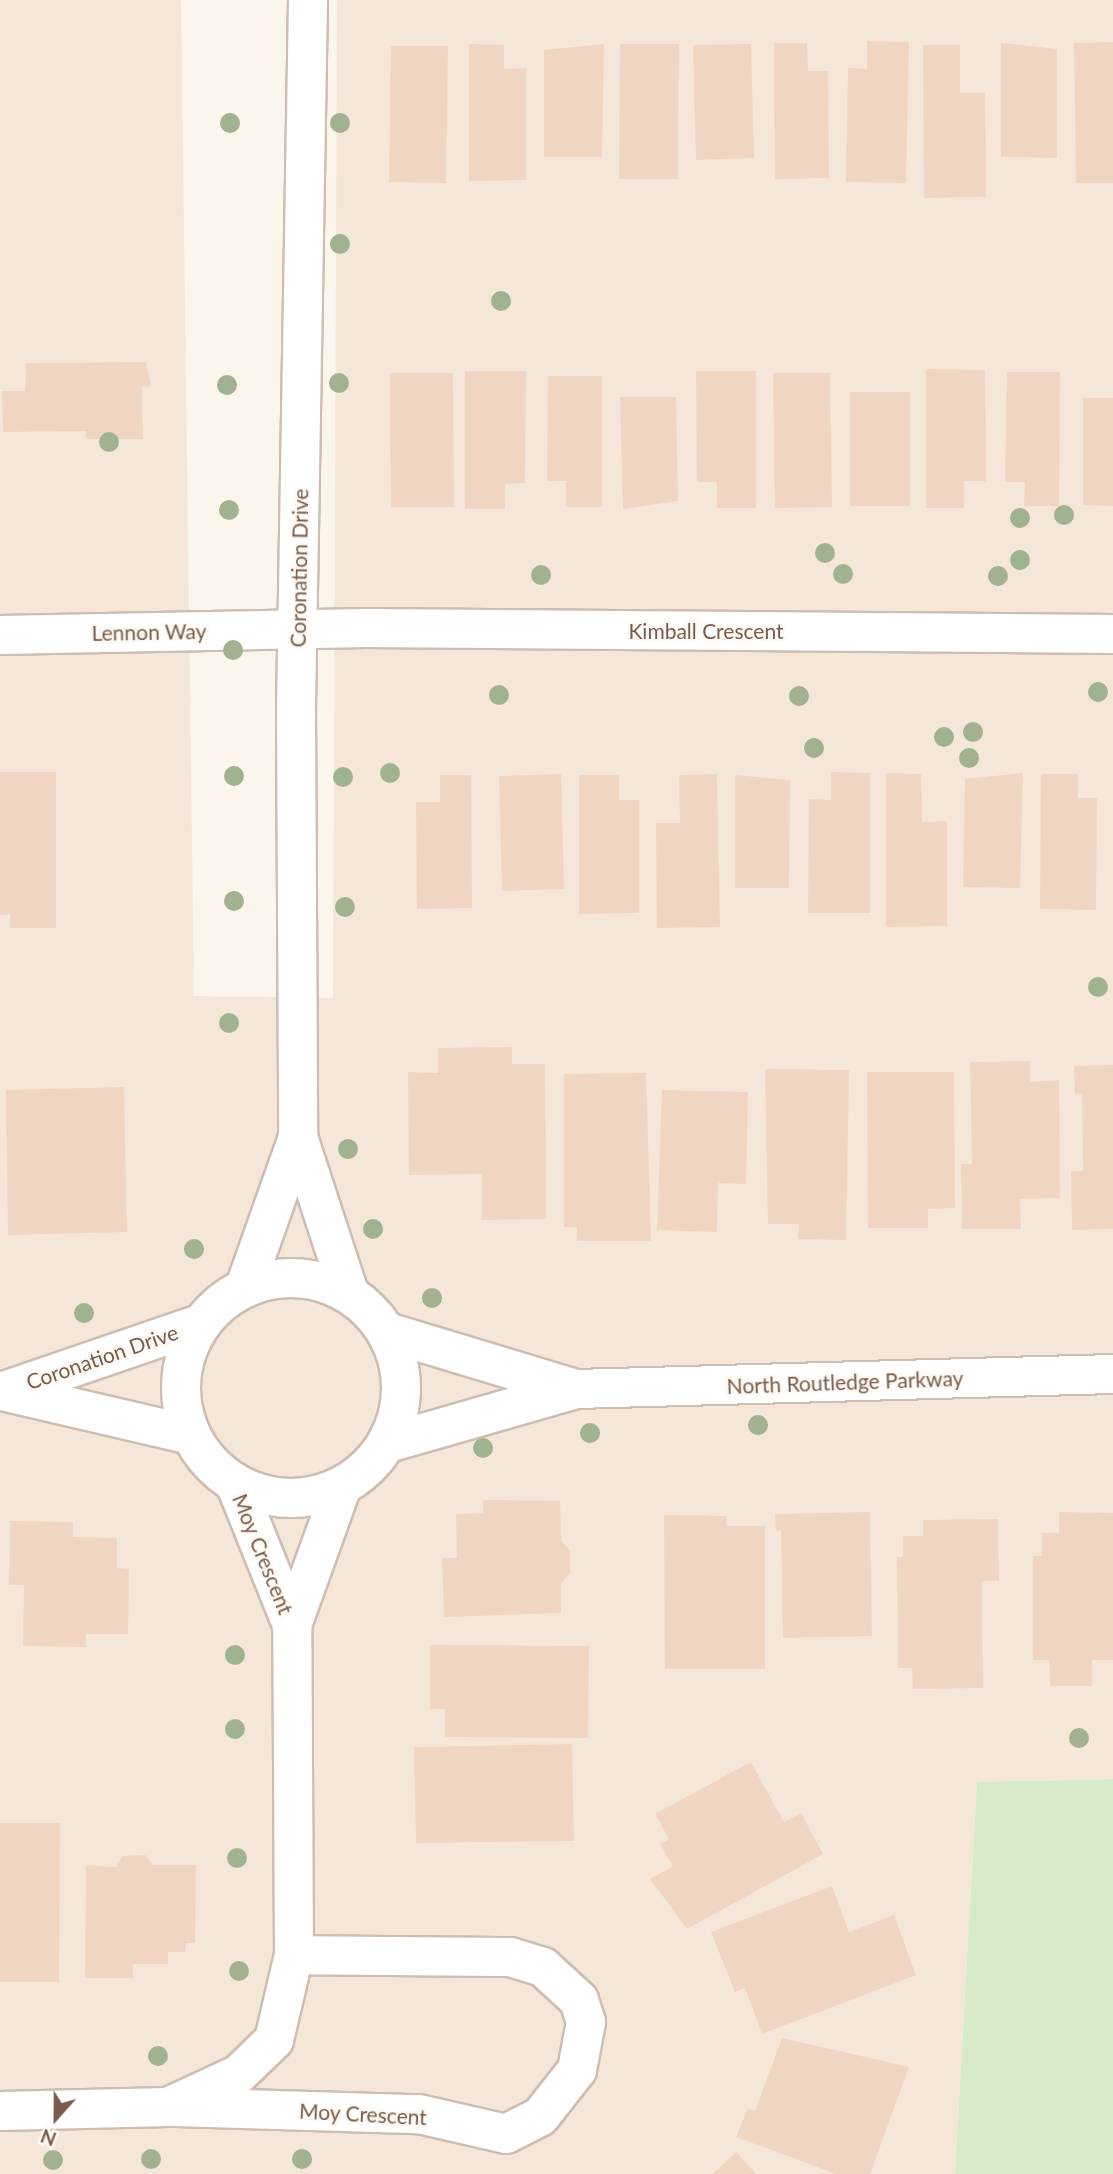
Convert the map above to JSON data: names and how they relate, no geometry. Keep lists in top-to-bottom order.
{
  "streets": {
    "street": [
      "Coronation Drive",
      "Kimball Crescent",
      "Lennon Way",
      "North Routledge Parkway",
      "Moy Crescent"
    ]
  },
  "crossings": [
    ["Coronation Drive", "Kimball Crescent"],
    ["Coronation Drive", "Lennon Way"],
    ["Coronation Drive", "North Routledge Parkway"],
    ["Coronation Drive", "Moy Crescent"],
    ["Kimball Crescent", "Lennon Way"],
    ["North Routledge Parkway", "Moy Crescent"]
  ],
  "north": "bottom"
}
